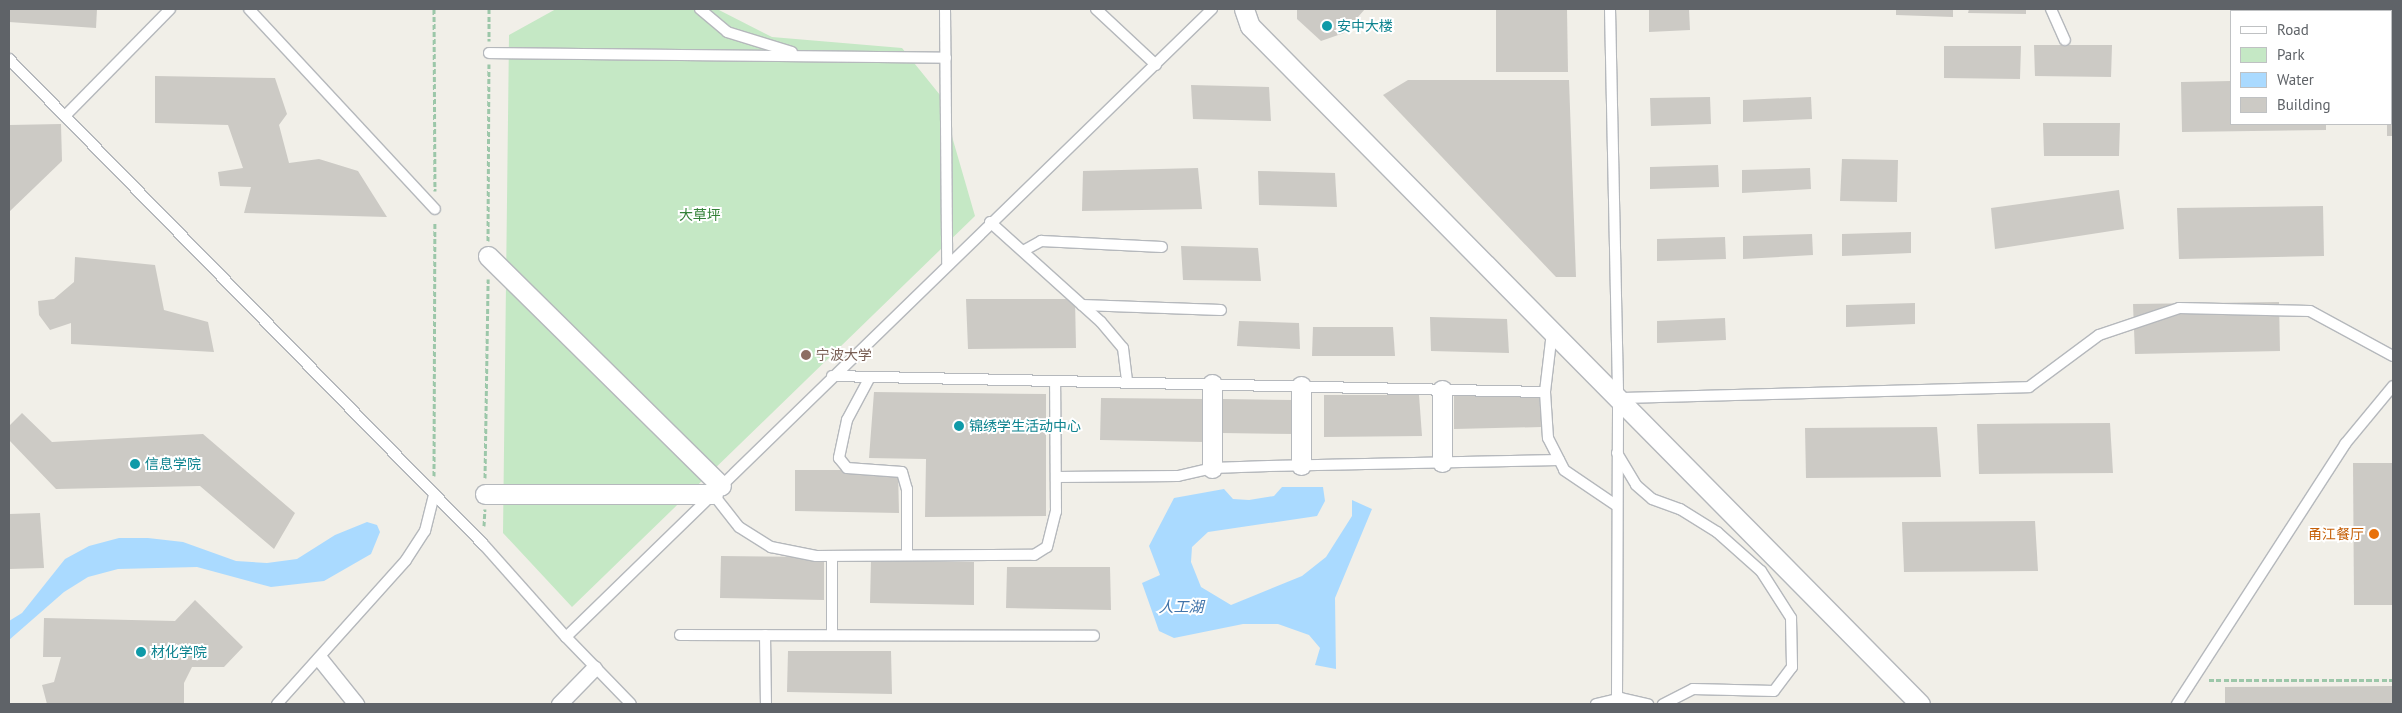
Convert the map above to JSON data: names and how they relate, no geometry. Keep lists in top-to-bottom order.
{
  "water": ["人工湖"],
  "parks": ["大草坪"],
  "places": [
    "安中大楼",
    "宁波大学",
    "锦绣学生活动中心",
    "信息学院",
    "甬江餐厅",
    "材化学院"
  ],
  "legend": [
    "Road",
    "Park",
    "Water",
    "Building"
  ]
}
